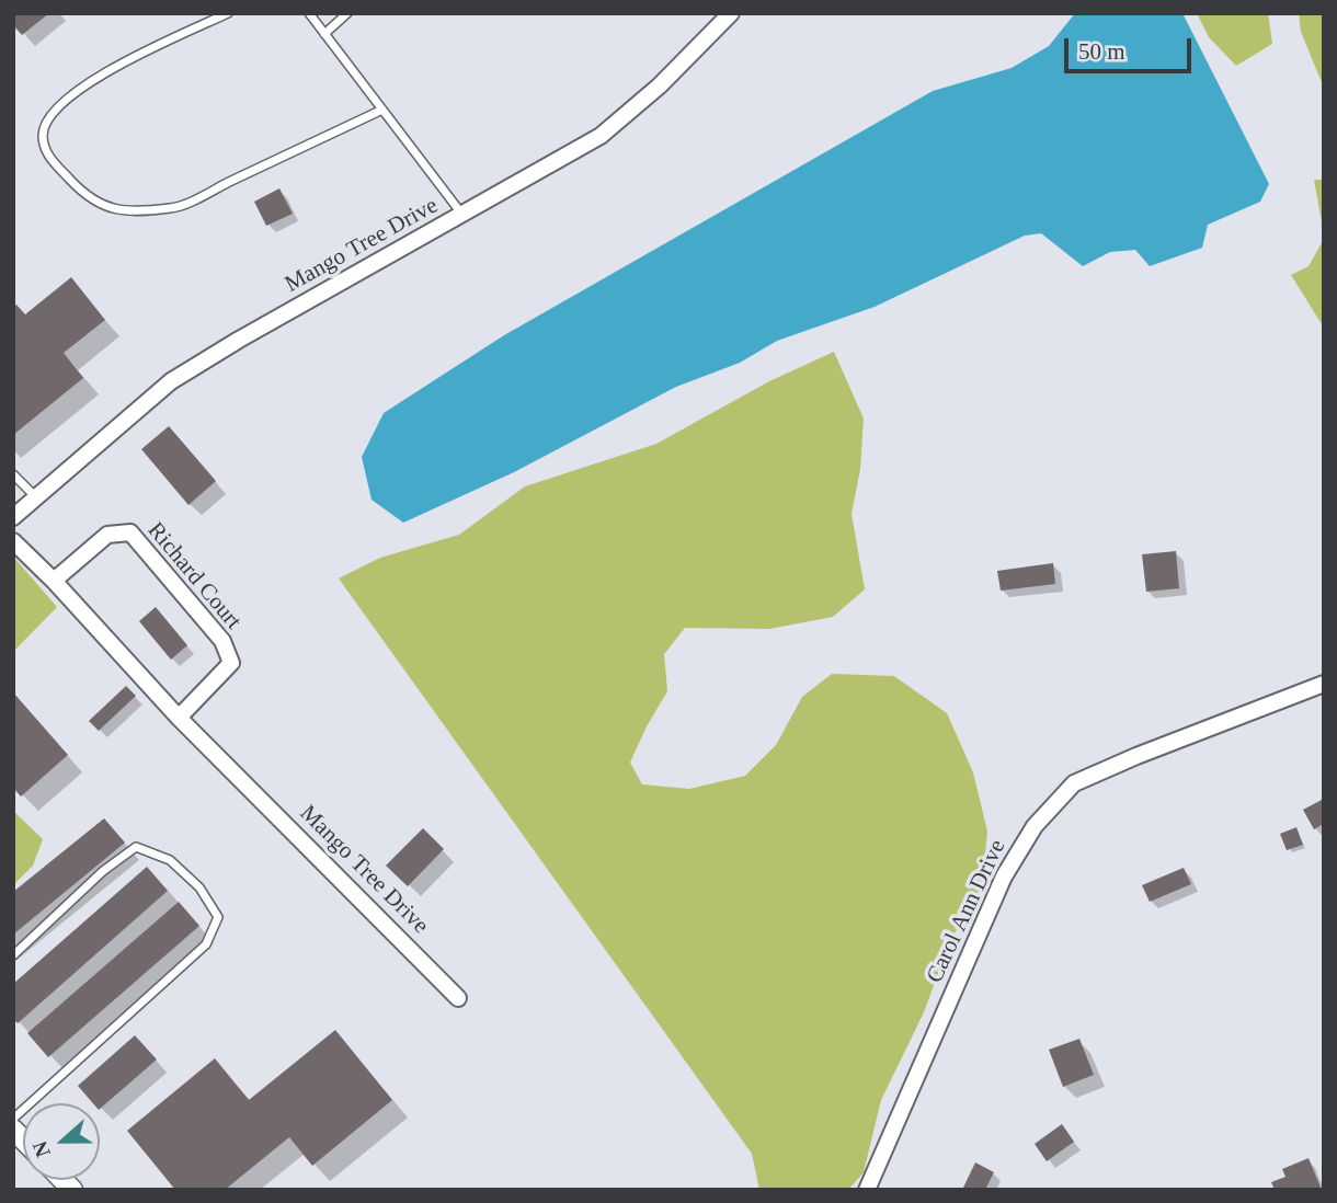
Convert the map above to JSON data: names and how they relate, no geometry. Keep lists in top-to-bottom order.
{
  "streets": {
    "street": ["Mango Tree Drive", "Richard Court", "Carol Ann Drive"]
  },
  "crossings": [
    ["Mango Tree Drive", "Richard Court"]
  ],
  "scale_bar": "50 m",
  "north": "left"
}
